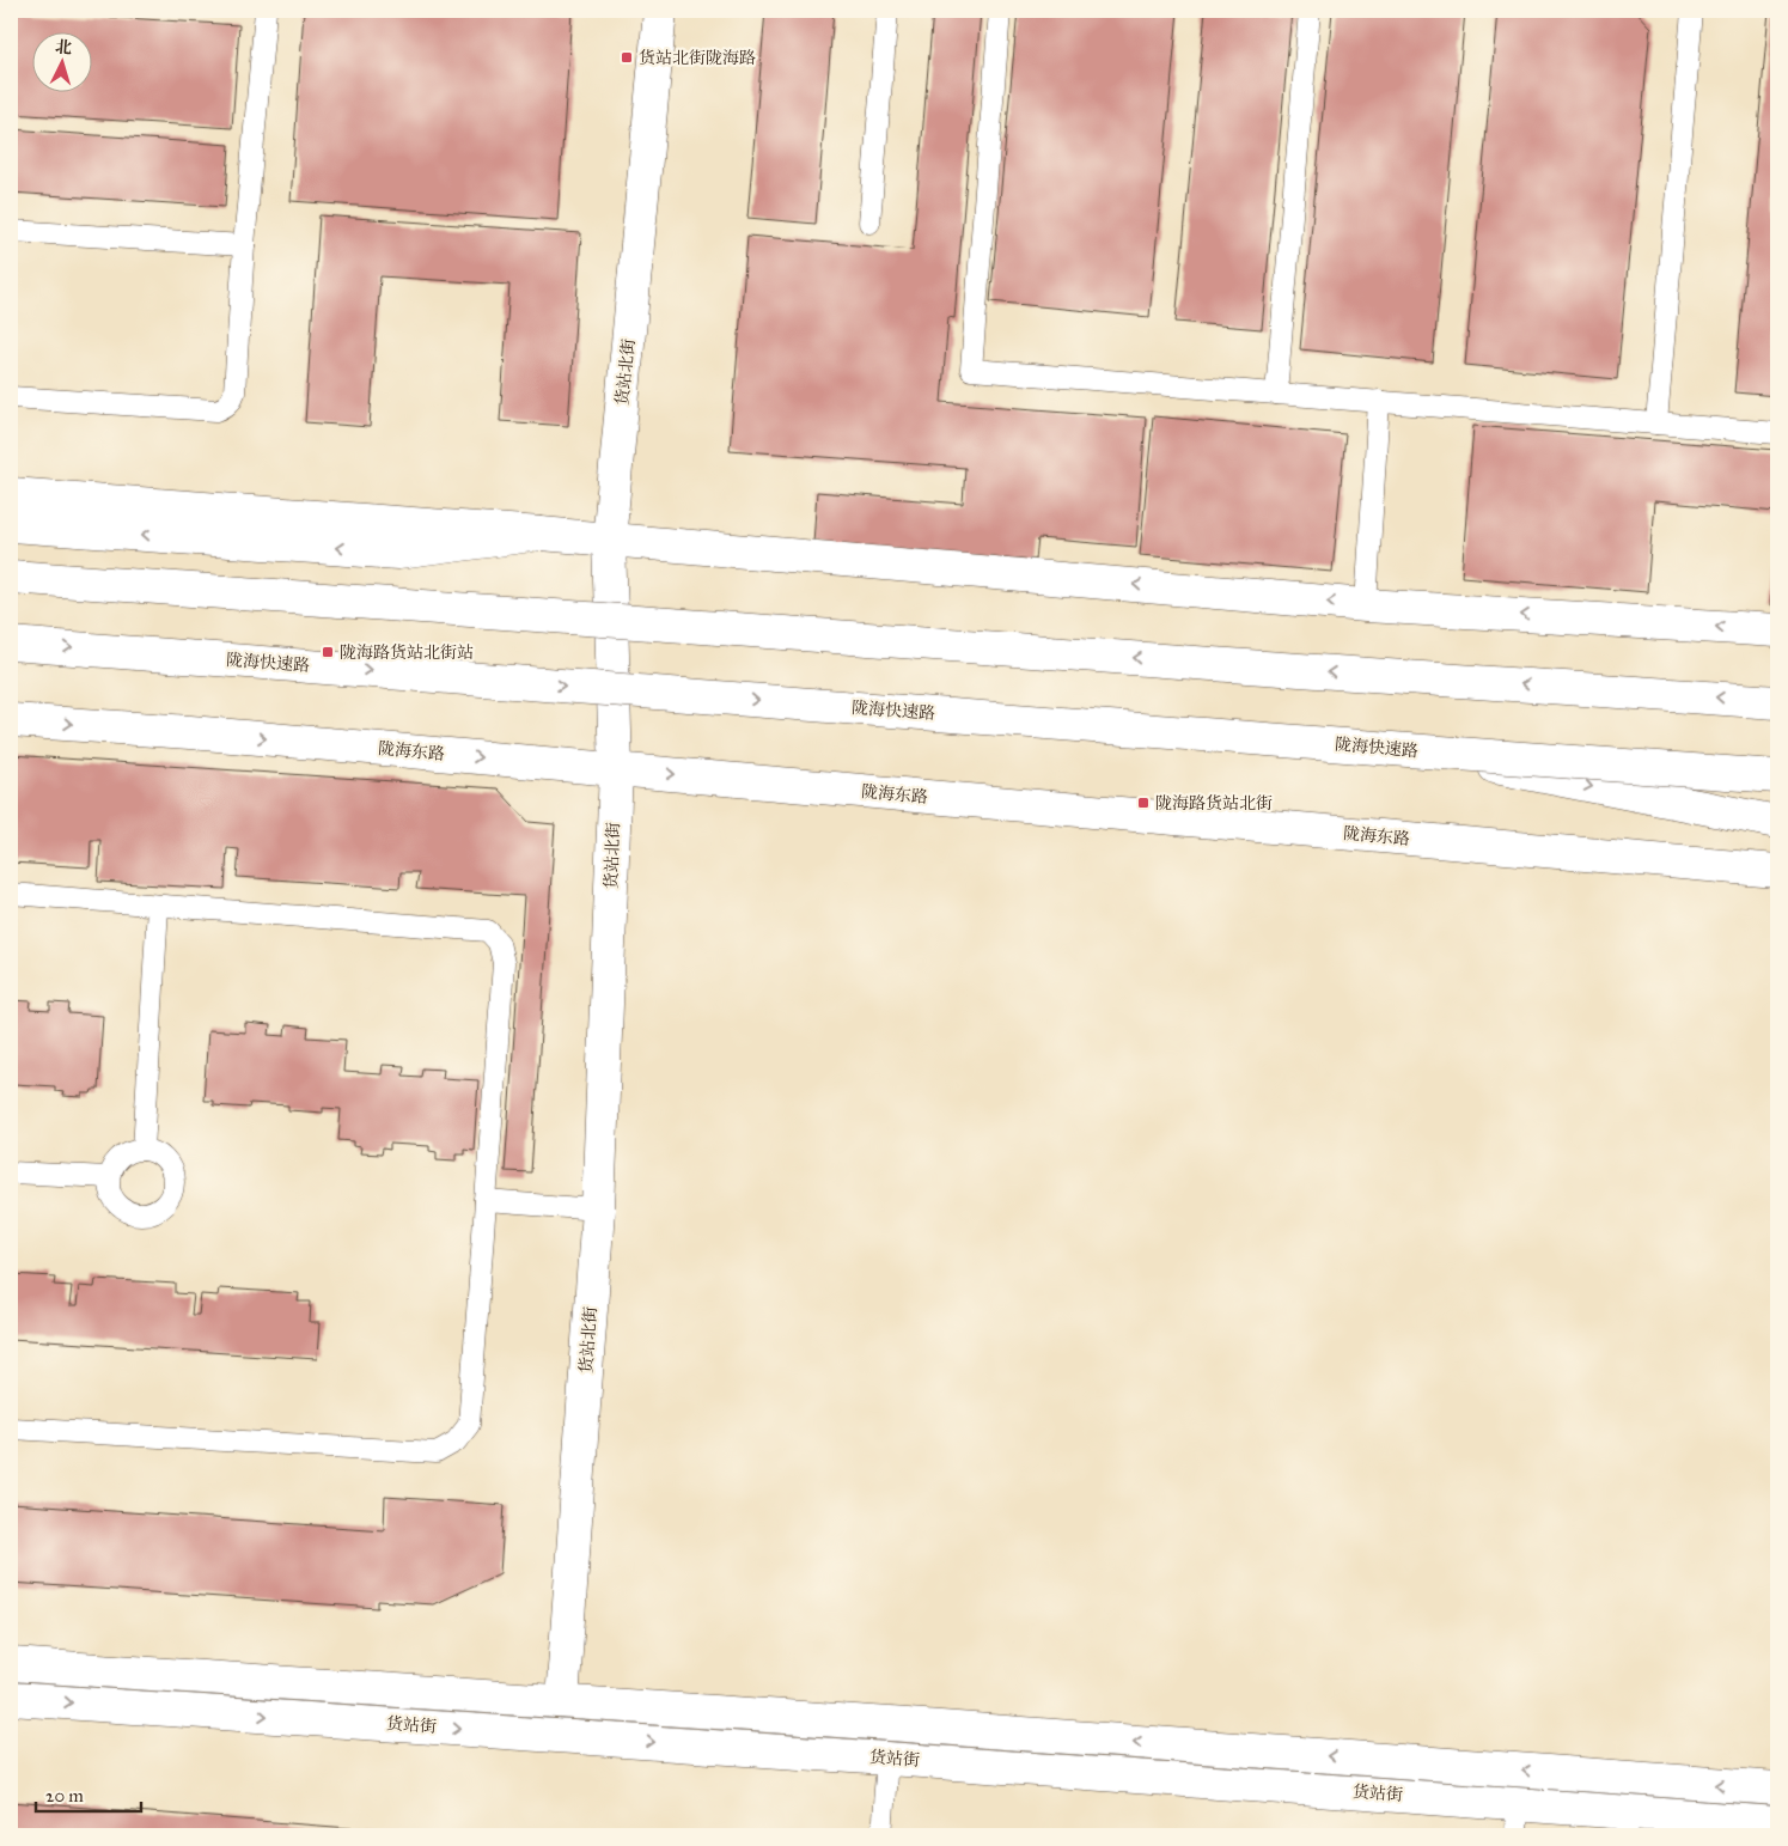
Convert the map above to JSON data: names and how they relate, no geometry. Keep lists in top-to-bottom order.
{
  "streets": {
    "main road": [
      "货站北街",
      "陇海快速路",
      "陇海东路",
      "货站街"
    ]
  },
  "crossings": [
    ["货站北街", "陇海东路"],
    ["货站北街", "货站街"]
  ],
  "places": {
    "transit": ["货站北街陇海路", "陇海路货站北街站", "陇海路货站北街"]
  },
  "scale_bar": "20 m",
  "north": "top"
}
